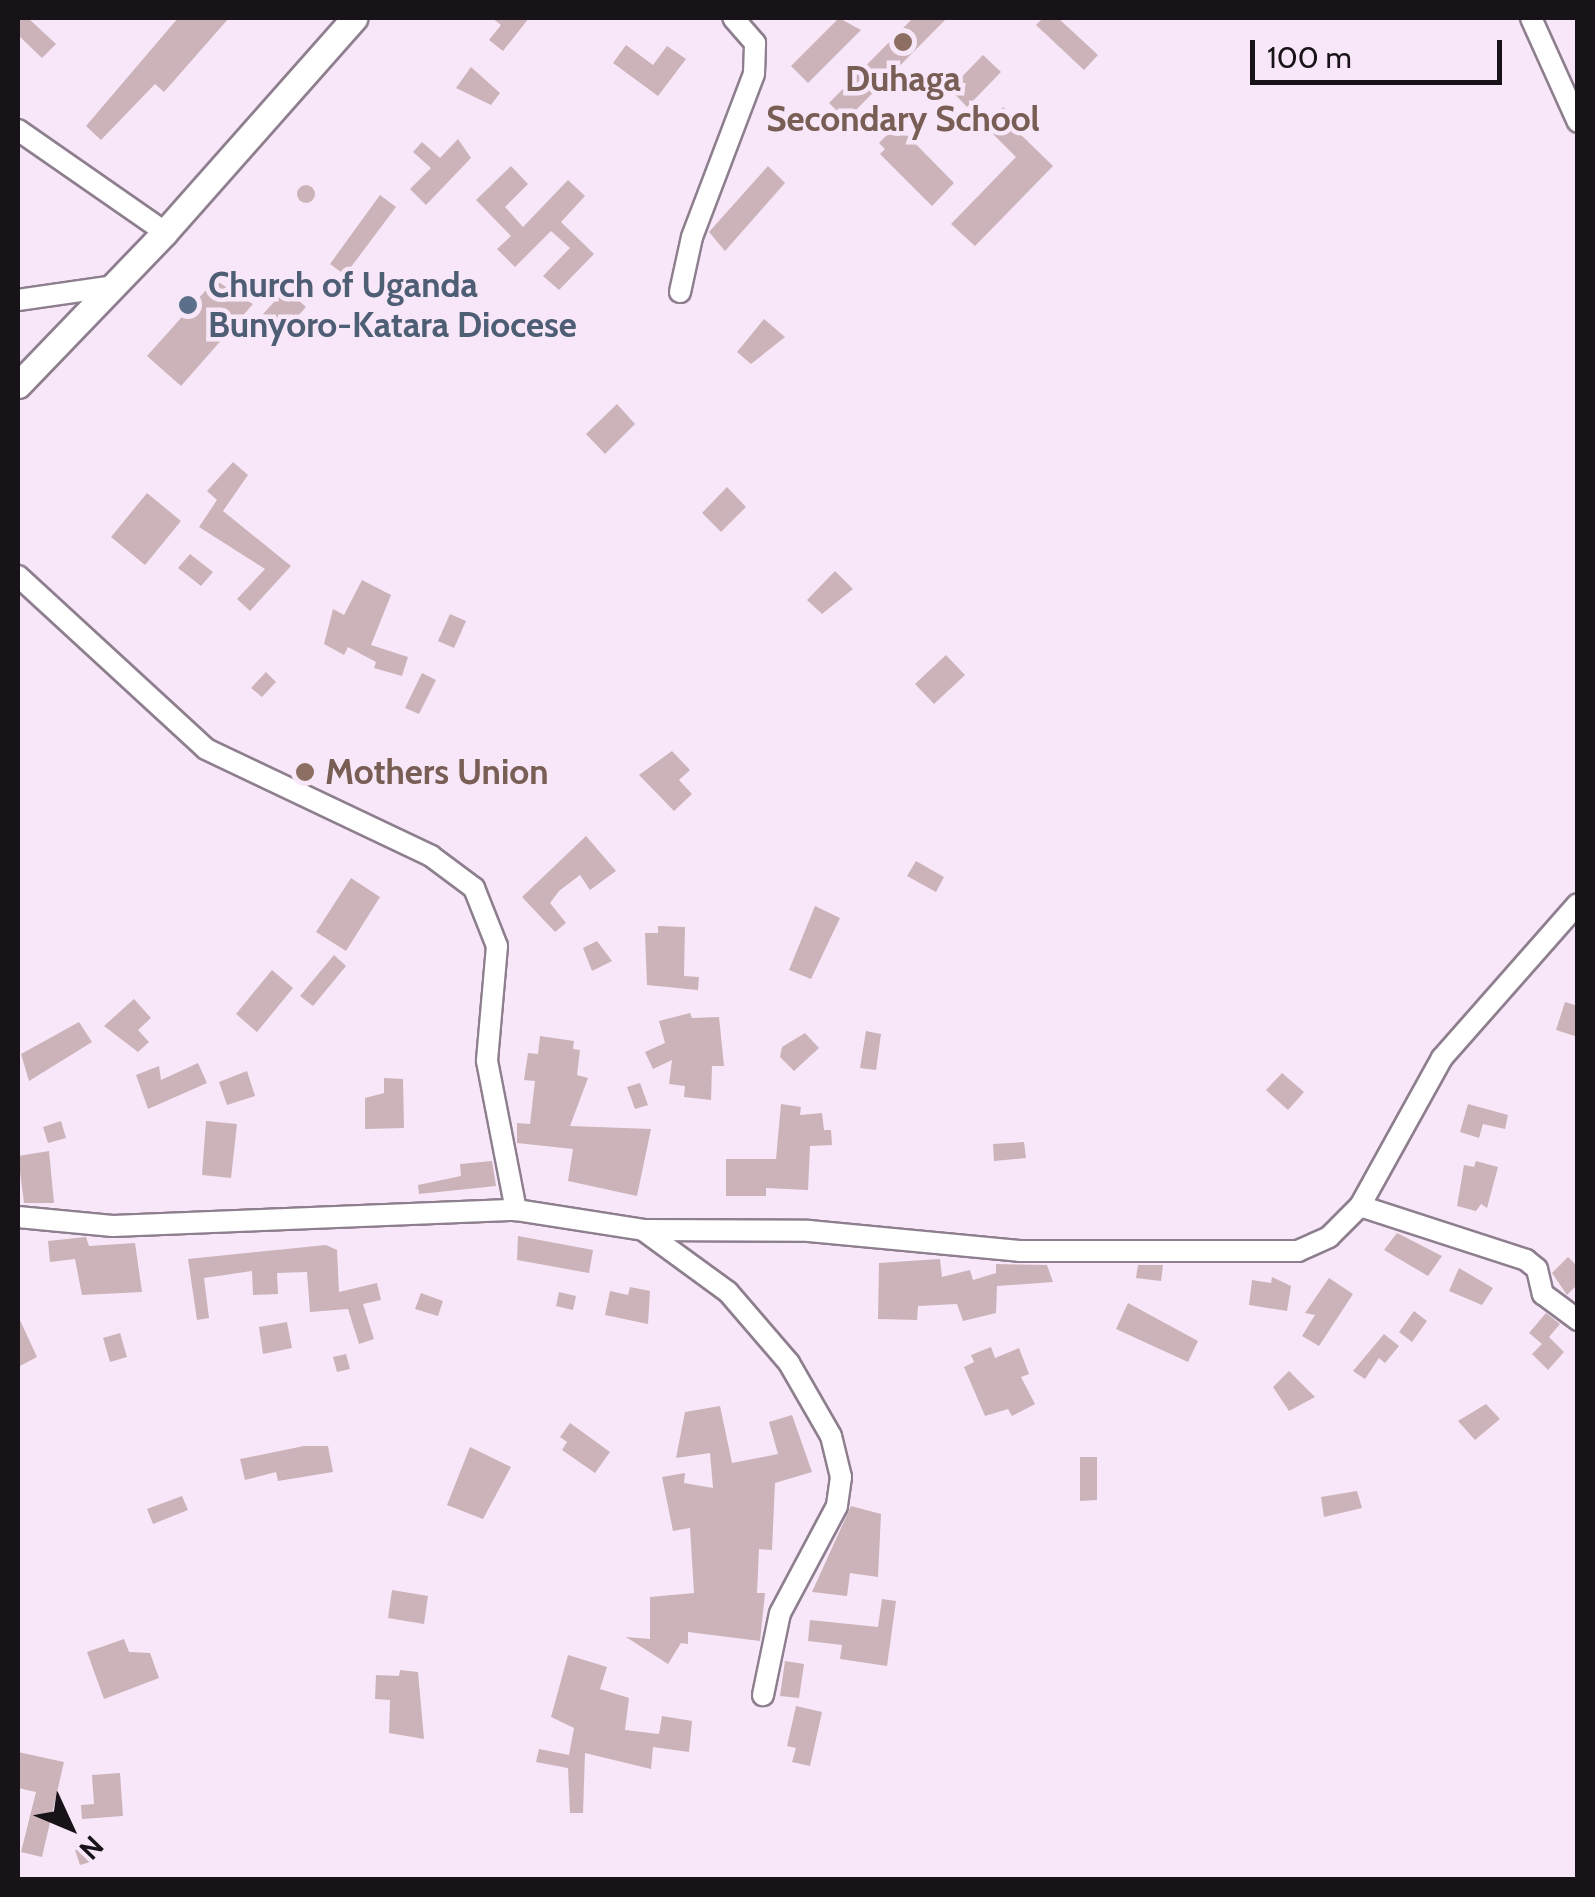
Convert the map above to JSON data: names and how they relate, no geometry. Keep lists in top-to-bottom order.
{
  "places": ["Duhaga Secondary School", "Church of Uganda Bunyoro-Katara Diocese", "Mothers Union"],
  "scale_bar": "100 m",
  "north": "bottom right"
}
